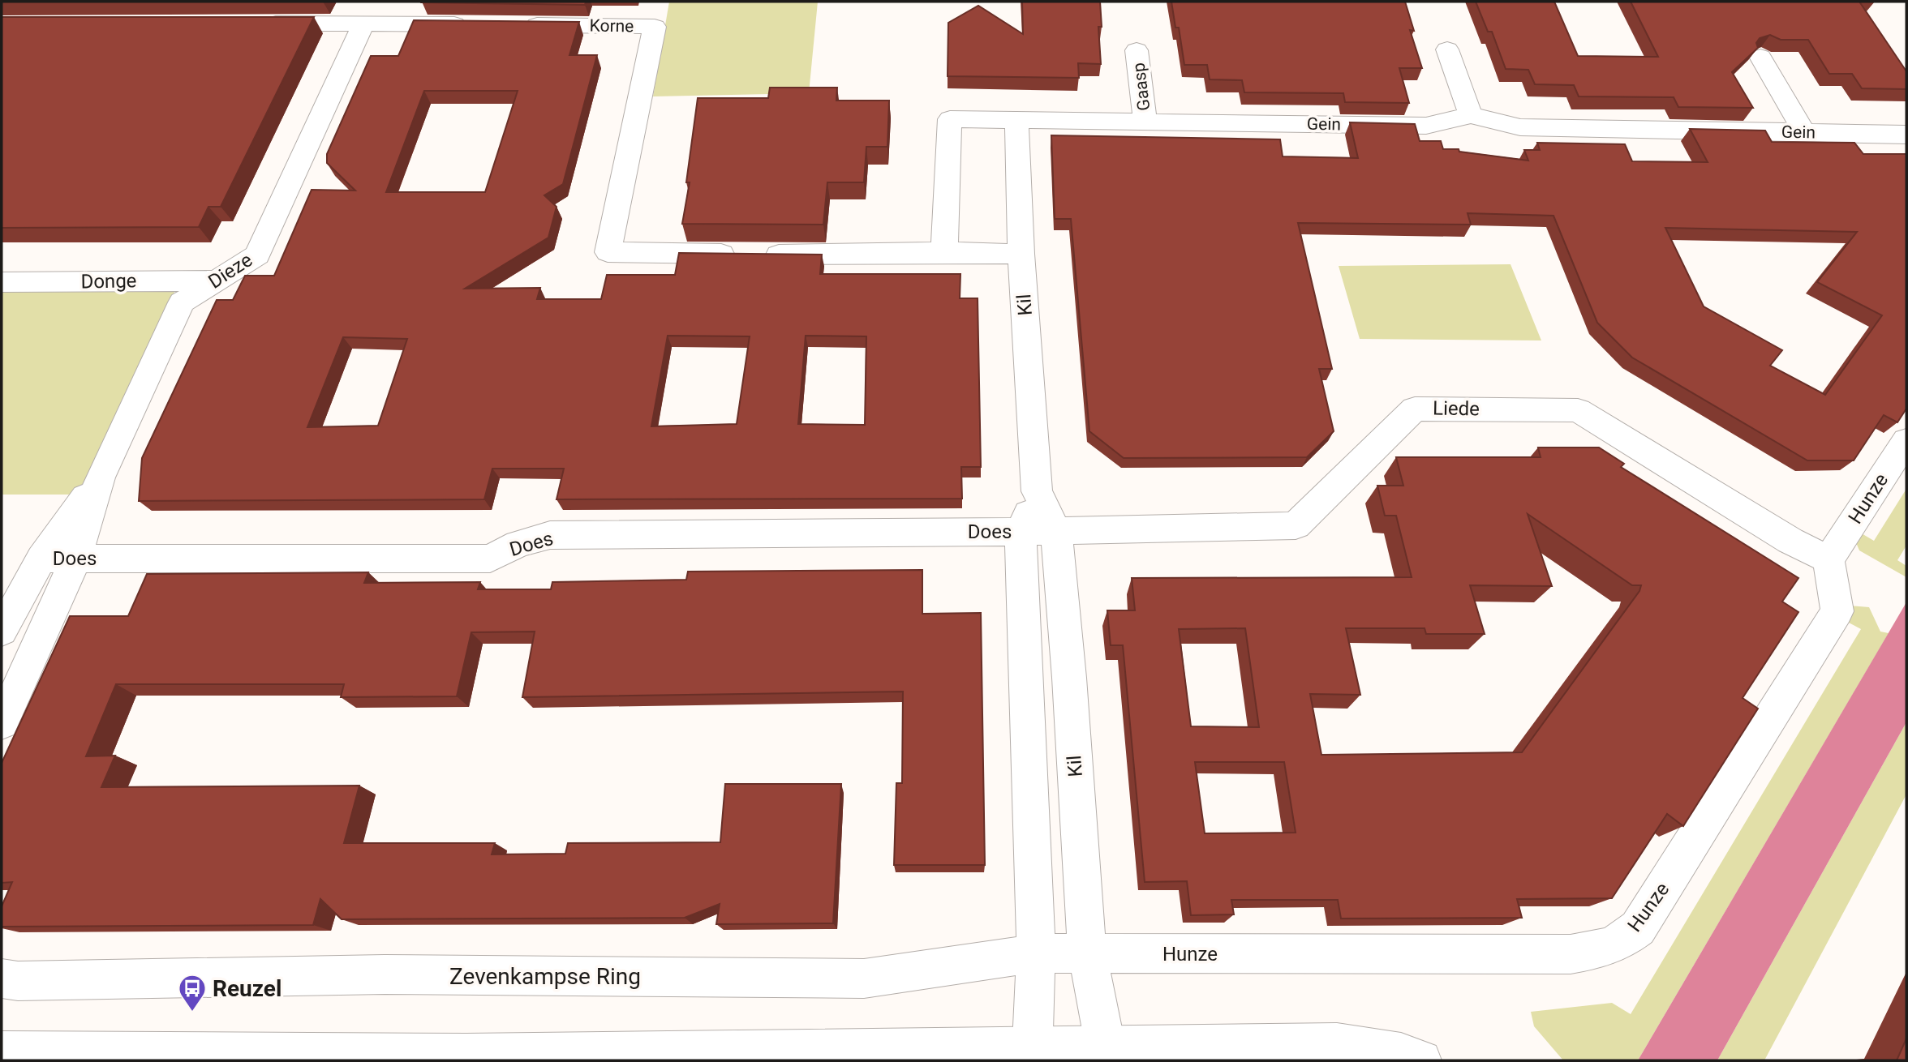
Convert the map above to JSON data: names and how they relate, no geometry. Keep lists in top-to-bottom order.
{
  "streets": {
    "street": [
      "Korne",
      "Gaasp",
      "Gein",
      "Dieze",
      "Donge",
      "Kil",
      "Liede",
      "Hunze",
      "Does",
      "Zevenkampse Ring"
    ]
  },
  "crossings": [
    ["Korne", "Gein"],
    ["Gaasp", "Gein"],
    ["Gein", "Kil"],
    ["Dieze", "Donge"],
    ["Dieze", "Does"],
    ["Kil", "Liede"],
    ["Kil", "Hunze"],
    ["Kil", "Does"],
    ["Kil", "Zevenkampse Ring"],
    ["Liede", "Hunze"],
    ["Liede", "Does"],
    ["Hunze", "Zevenkampse Ring"]
  ],
  "places": {
    "bus stop": ["Reuzel"]
  }
}
